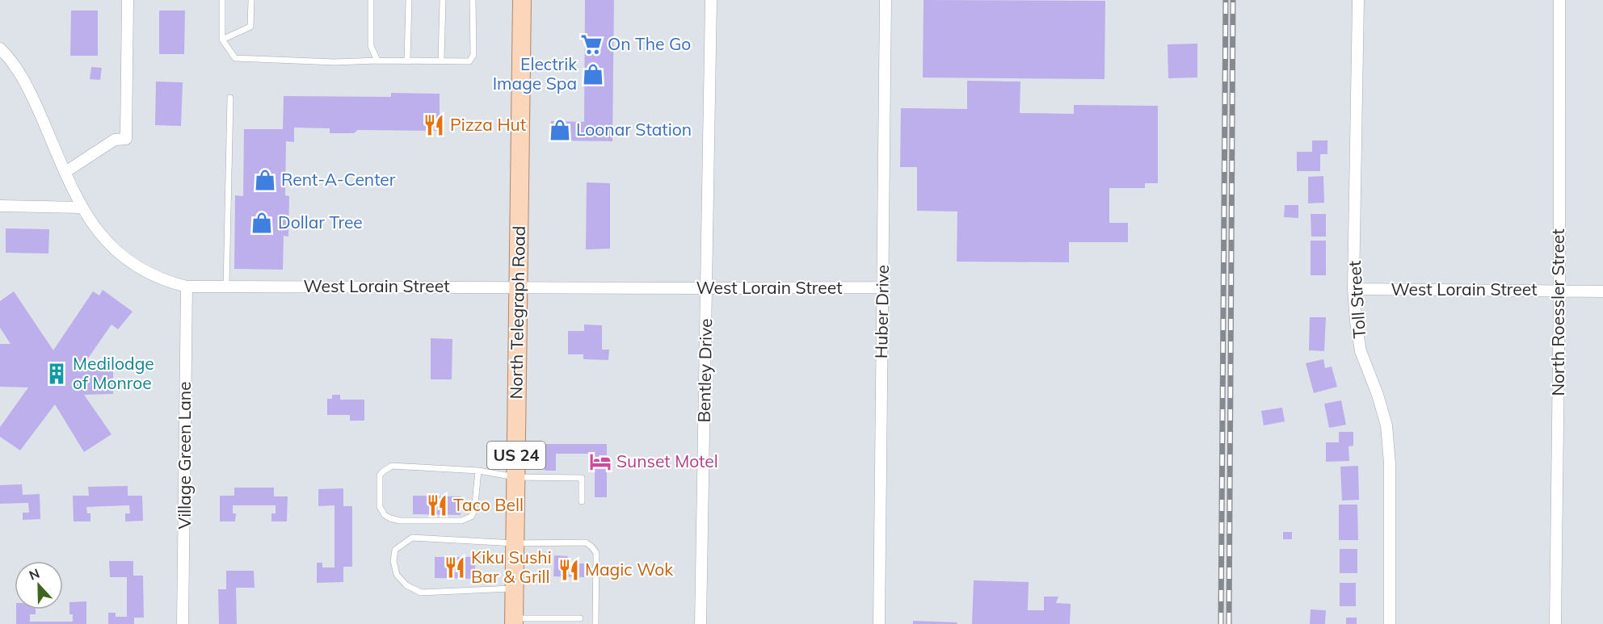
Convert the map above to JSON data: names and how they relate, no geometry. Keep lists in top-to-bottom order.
{
  "streets": {
    "main road": ["North Telegraph Road", "US 24"],
    "street": [
      "West Lorain Street",
      "Toll Street",
      "Huber Drive",
      "North Roessler Street",
      "Bentley Drive",
      "Village Green Lane"
    ]
  },
  "crossings": [
    ["West Lorain Street", "Toll Street"],
    ["West Lorain Street", "Huber Drive"],
    ["West Lorain Street", "North Telegraph Road"],
    ["West Lorain Street", "North Roessler Street"],
    ["West Lorain Street", "Bentley Drive"],
    ["West Lorain Street", "Village Green Lane"]
  ],
  "places": {
    "supermarket": ["On The Go"],
    "shop": [
      "Electrik Image Spa",
      "Loonar Station",
      "Rent-A-Center",
      "Dollar Tree"
    ],
    "restaurant": [
      "Pizza Hut",
      "Taco Bell",
      "Kiku Sushi Bar & Grill",
      "Magic Wok"
    ],
    "building": ["Medilodge of Monroe"],
    "hotel": ["Sunset Motel"]
  },
  "north": "top"
}
